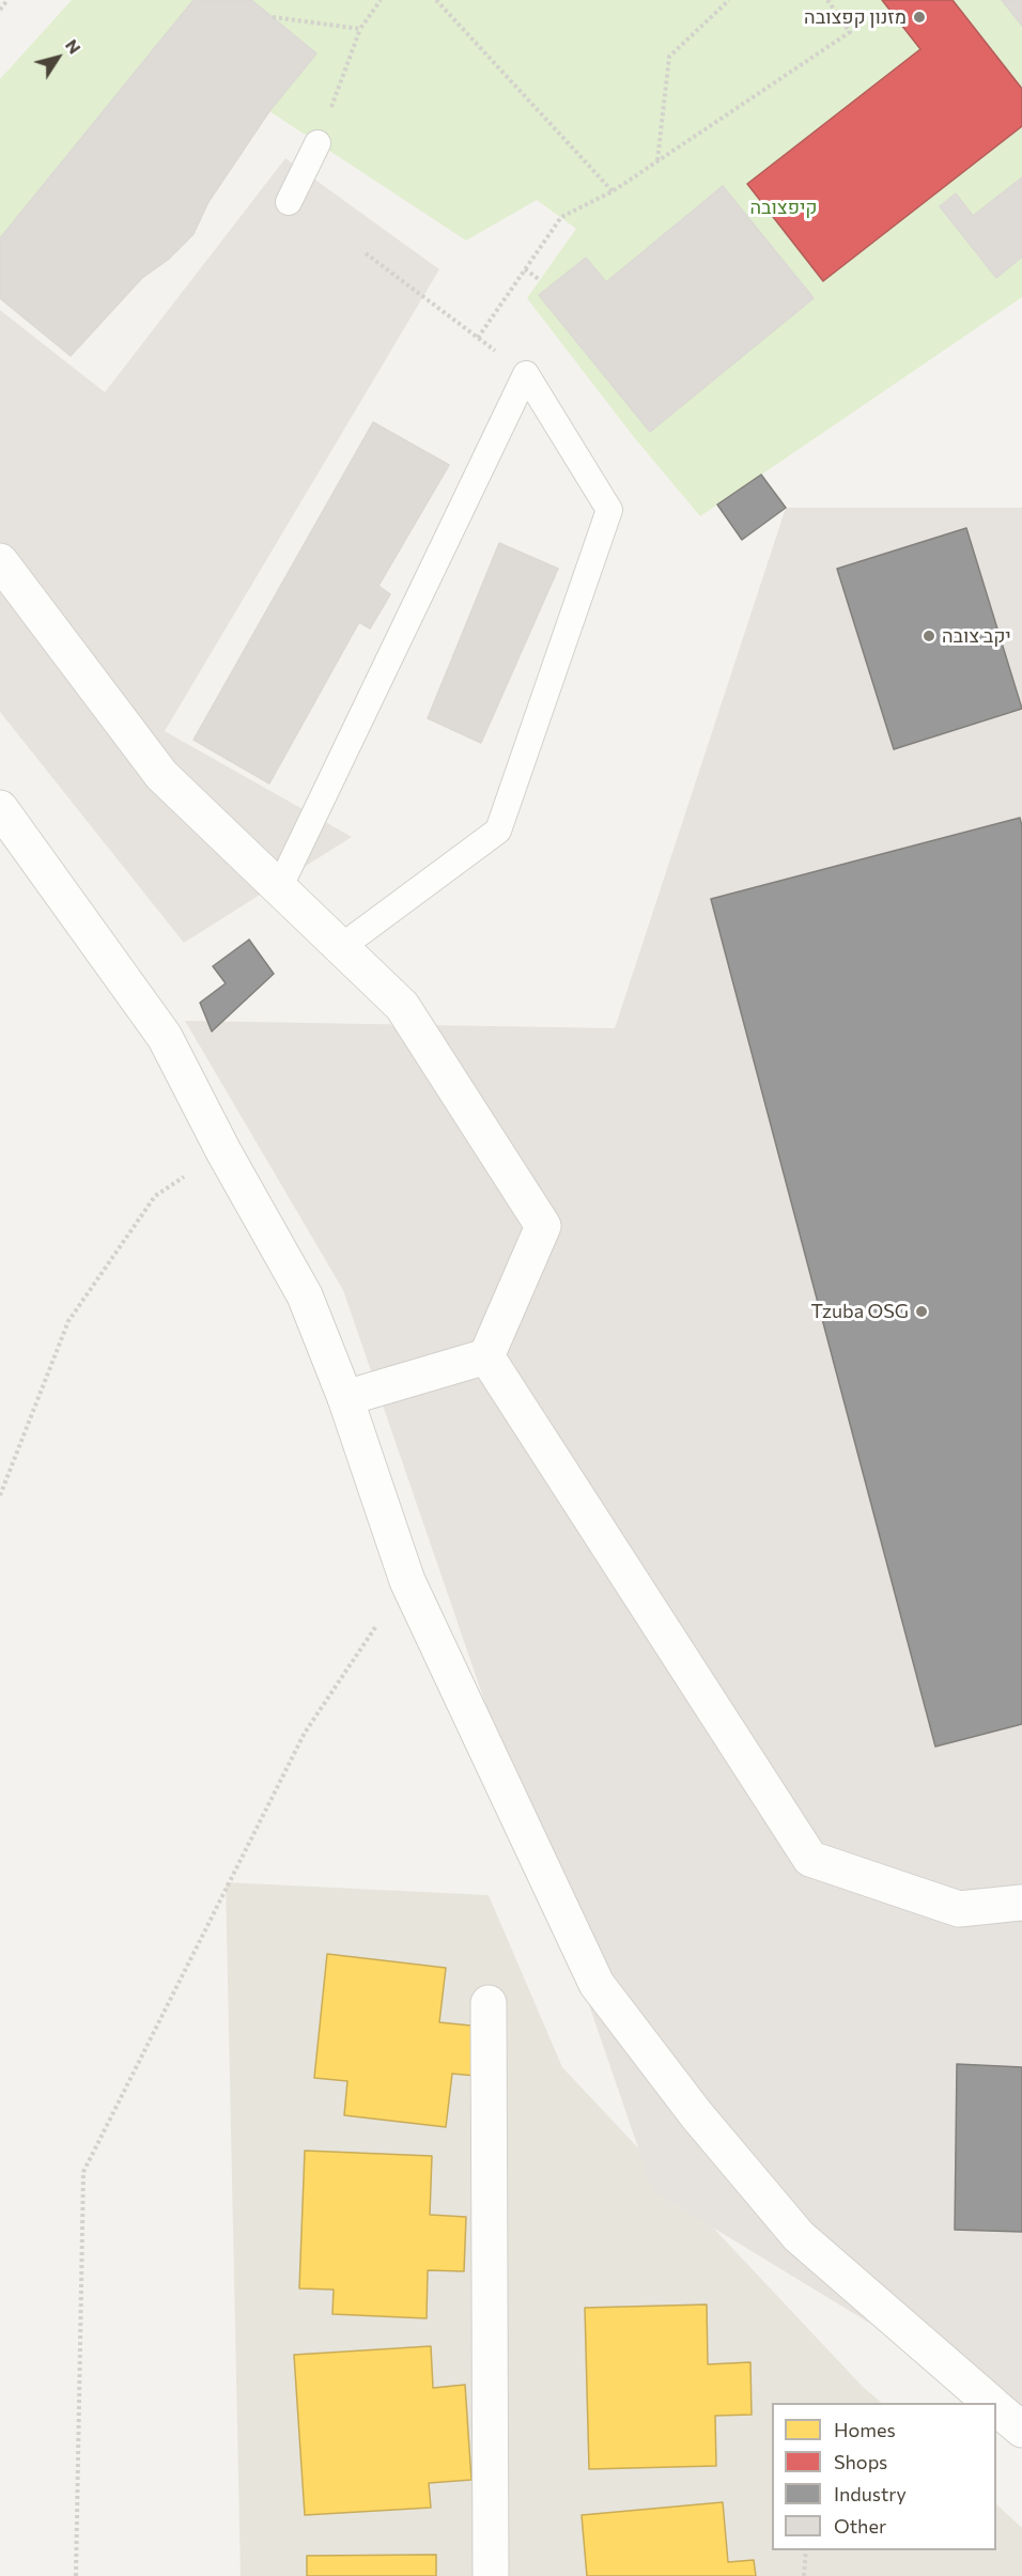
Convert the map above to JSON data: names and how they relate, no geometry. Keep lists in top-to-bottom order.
{
  "parks": ["קיפצובה"],
  "places": ["מזנון קפצובה", "יקב צובה", "Tzuba OSG"],
  "legend": [
    "Homes",
    "Shops",
    "Industry",
    "Other"
  ],
  "north": "top right"
}
